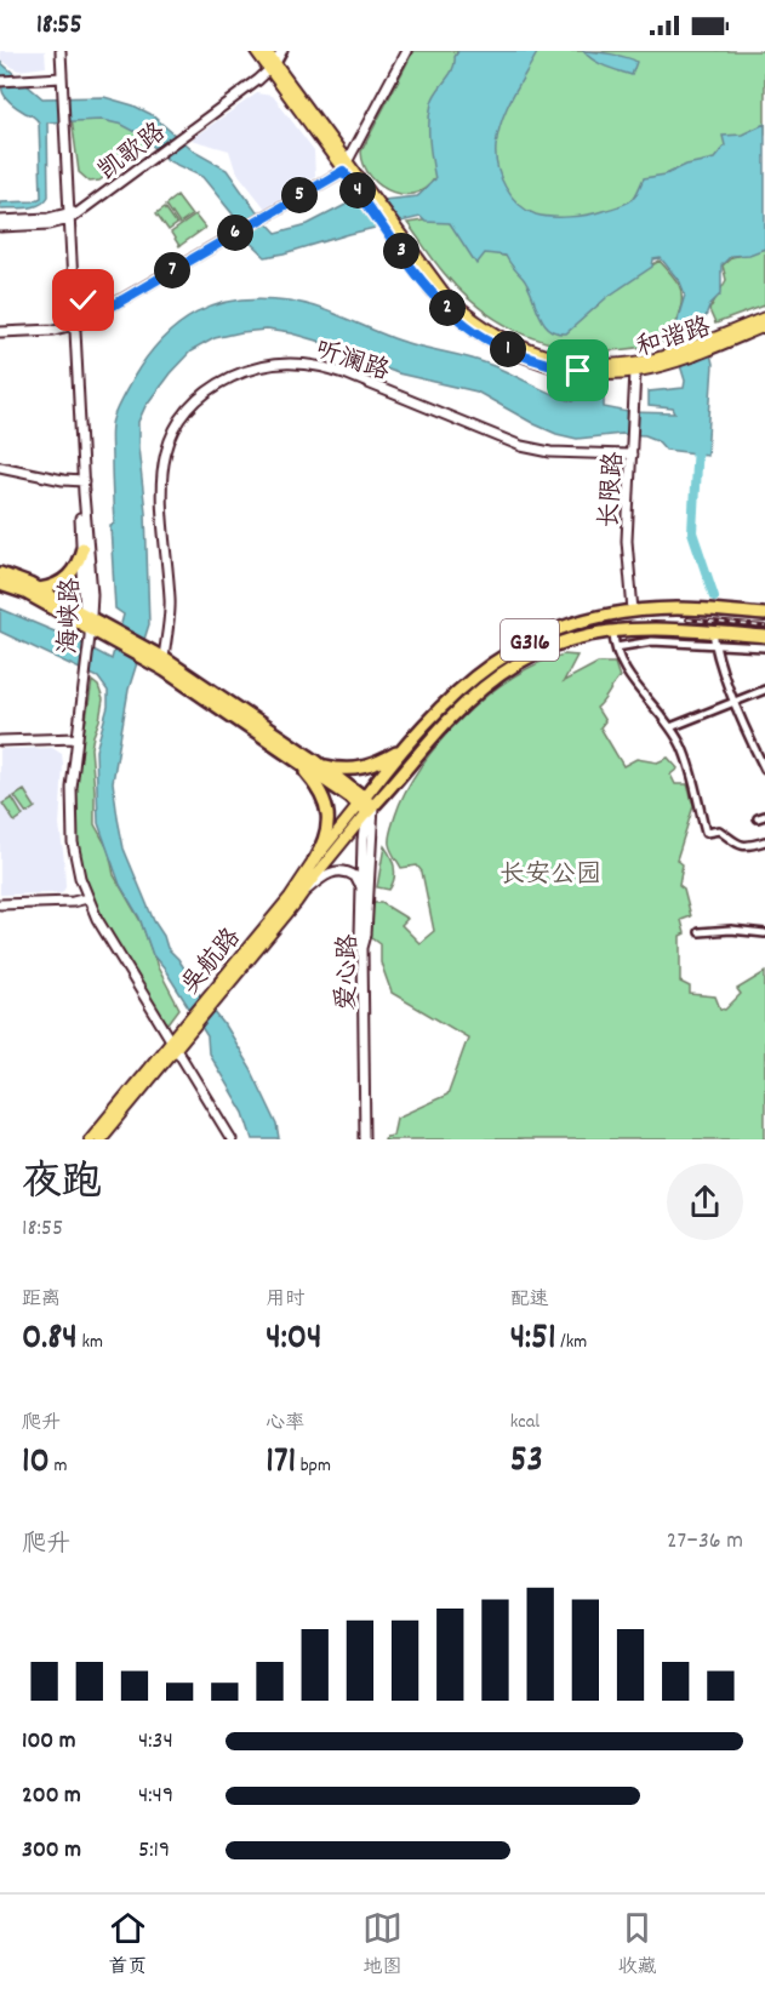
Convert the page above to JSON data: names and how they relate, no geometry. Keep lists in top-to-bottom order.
{
  "streets": {
    "highway": ["G316"],
    "main road": ["和谐路", "吴航路"],
    "street": [
      "凯歌路",
      "听澜路",
      "长限路",
      "海峡路",
      "爱心路"
    ]
  },
  "crossings": [
    ["凯歌路", "和谐路"],
    ["凯歌路", "海峡路"],
    ["和谐路", "长限路"],
    ["听澜路", "长限路"],
    ["长限路", "G316"],
    ["海峡路", "吴航路"],
    ["G316", "吴航路"],
    ["G316", "爱心路"],
    ["吴航路", "爱心路"]
  ],
  "parks": ["长安公园"],
  "page": {
    "status": "18:55",
    "pins": [
      "4",
      "5",
      "6",
      "3",
      "7",
      "2",
      "1"
    ],
    "heading": ["夜跑", "18:55"],
    "stats": [
      ["距离", "0.84 km"],
      ["用时", "4:04"],
      ["配速", "4:51 /km"],
      ["爬升", "10 m"],
      ["心率", "171 bpm"],
      ["kcal", "53"]
    ],
    "chart": ["爬升", "27–36 m"],
    "list": [
      {
        "name": "100 m",
        "note": "4:34"
      },
      {
        "name": "200 m",
        "note": "4:49"
      },
      {
        "name": "300 m",
        "note": "5:19"
      }
    ],
    "tabs": ["首页", "地图", "收藏"]
  }
}
